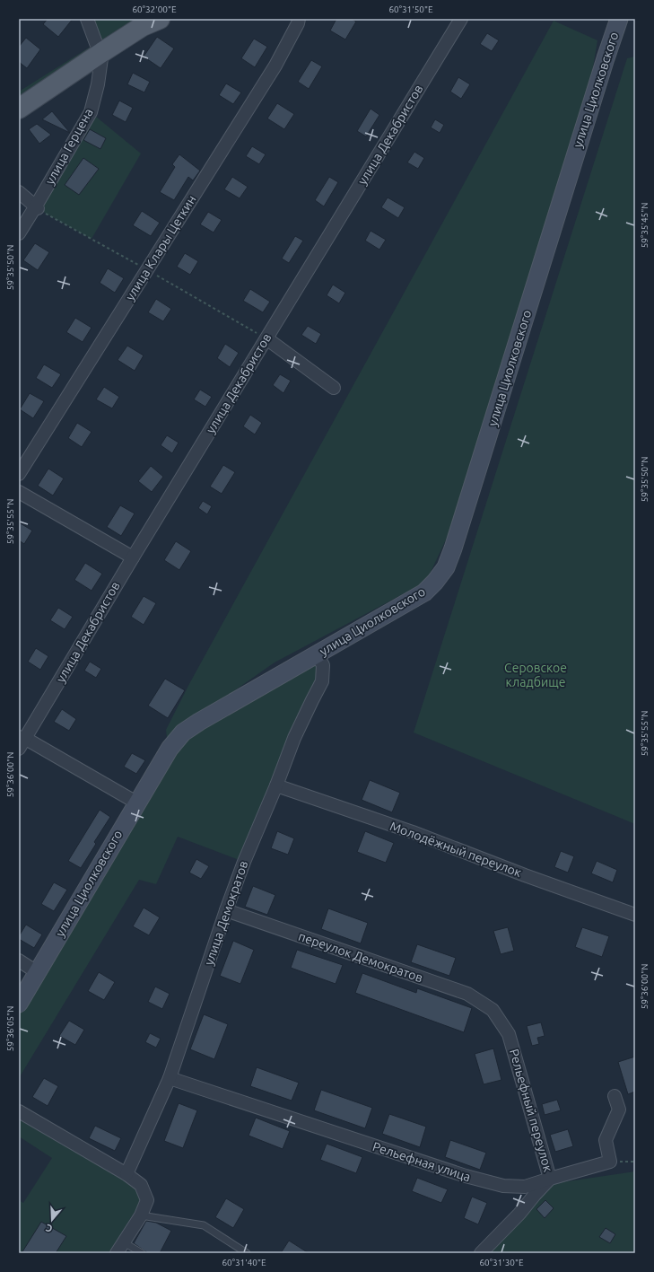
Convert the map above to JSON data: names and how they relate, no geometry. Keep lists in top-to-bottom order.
{
  "streets": {
    "main road": ["улица Циолковского"],
    "street": [
      "улица Декабристов",
      "улица Герцена",
      "улица Клары Цеткин",
      "Молодёжный переулок",
      "улица Демократов",
      "переулок Демократов",
      "Рельефный переулок",
      "Рельефная улица"
    ]
  },
  "crossings": [
    ["улица Циолковского", "улица Демократов"],
    ["Молодёжный переулок", "улица Демократов"],
    ["улица Демократов", "переулок Демократов"],
    ["улица Демократов", "Рельефная улица"],
    ["переулок Демократов", "Рельефный переулок"],
    ["Рельефный переулок", "Рельефная улица"]
  ],
  "parks": ["Серовское кладбище"],
  "north": "bottom",
  "coordinates": [
    "60°32'00\"E",
    "60°31'50\"E",
    "59°35'45\"N",
    "59°35'50\"N",
    "59°35'55\"N",
    "59°36'00\"N",
    "59°36'05\"N",
    "60°31'40\"E",
    "60°31'30\"E"
  ]
}
